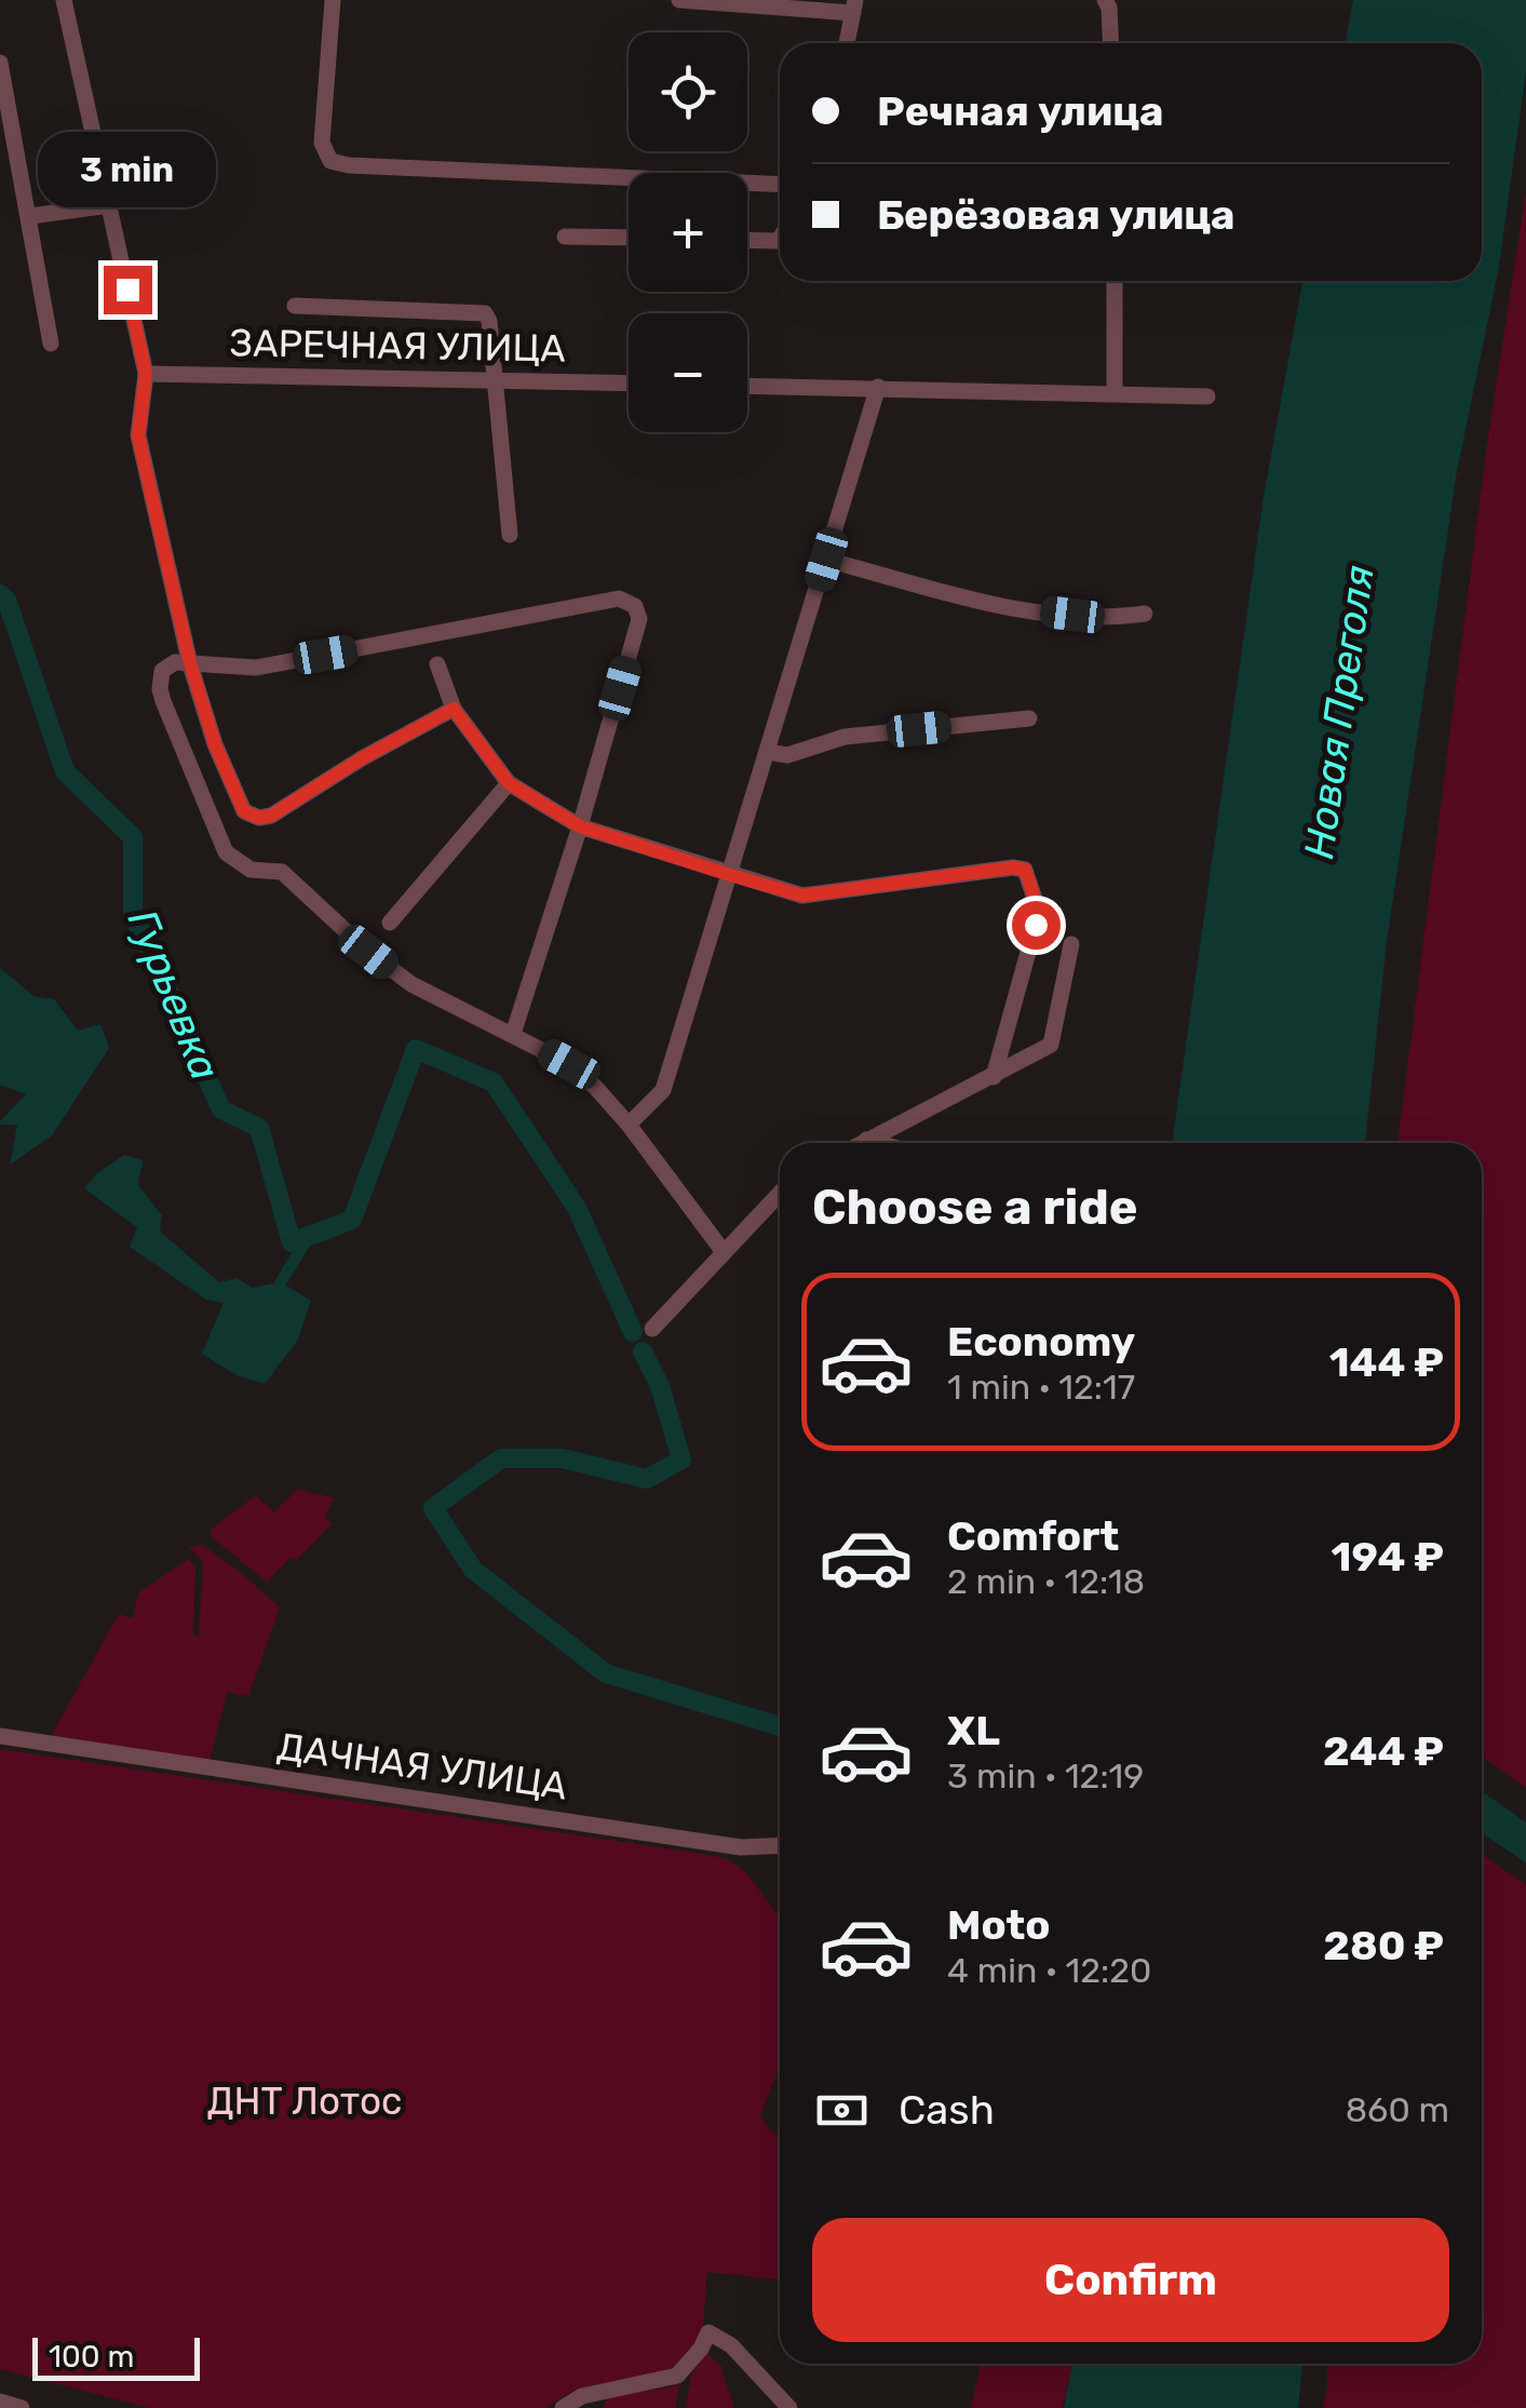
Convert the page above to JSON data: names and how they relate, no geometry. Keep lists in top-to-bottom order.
{
  "streets": {
    "street": ["ЗАРЕЧНАЯ УЛИЦА", "ДАЧНАЯ УЛИЦА"]
  },
  "water": ["Новая Преголя", "Гурьевка"],
  "parks": ["ДНТ Лотос"],
  "scale_bar": "100 m",
  "page": {
    "map_buttons": ["+", "−"],
    "banner": ["Речная улица", "Берёзовая улица"],
    "bubble": "3 min",
    "heading": "Choose a ride",
    "list": [
      {
        "name": "Economy",
        "note": "1 min · 12:17",
        "value": "144 ₽"
      },
      {
        "name": "Comfort",
        "note": "2 min · 12:18",
        "value": "194 ₽"
      },
      {
        "name": "XL",
        "note": "3 min · 12:19",
        "value": "244 ₽"
      },
      {
        "name": "Moto",
        "note": "4 min · 12:20",
        "value": "280 ₽"
      }
    ],
    "pay": ["Cash", "860 m"],
    "buttons": "Confirm",
    "scale": "100 m"
  }
}
